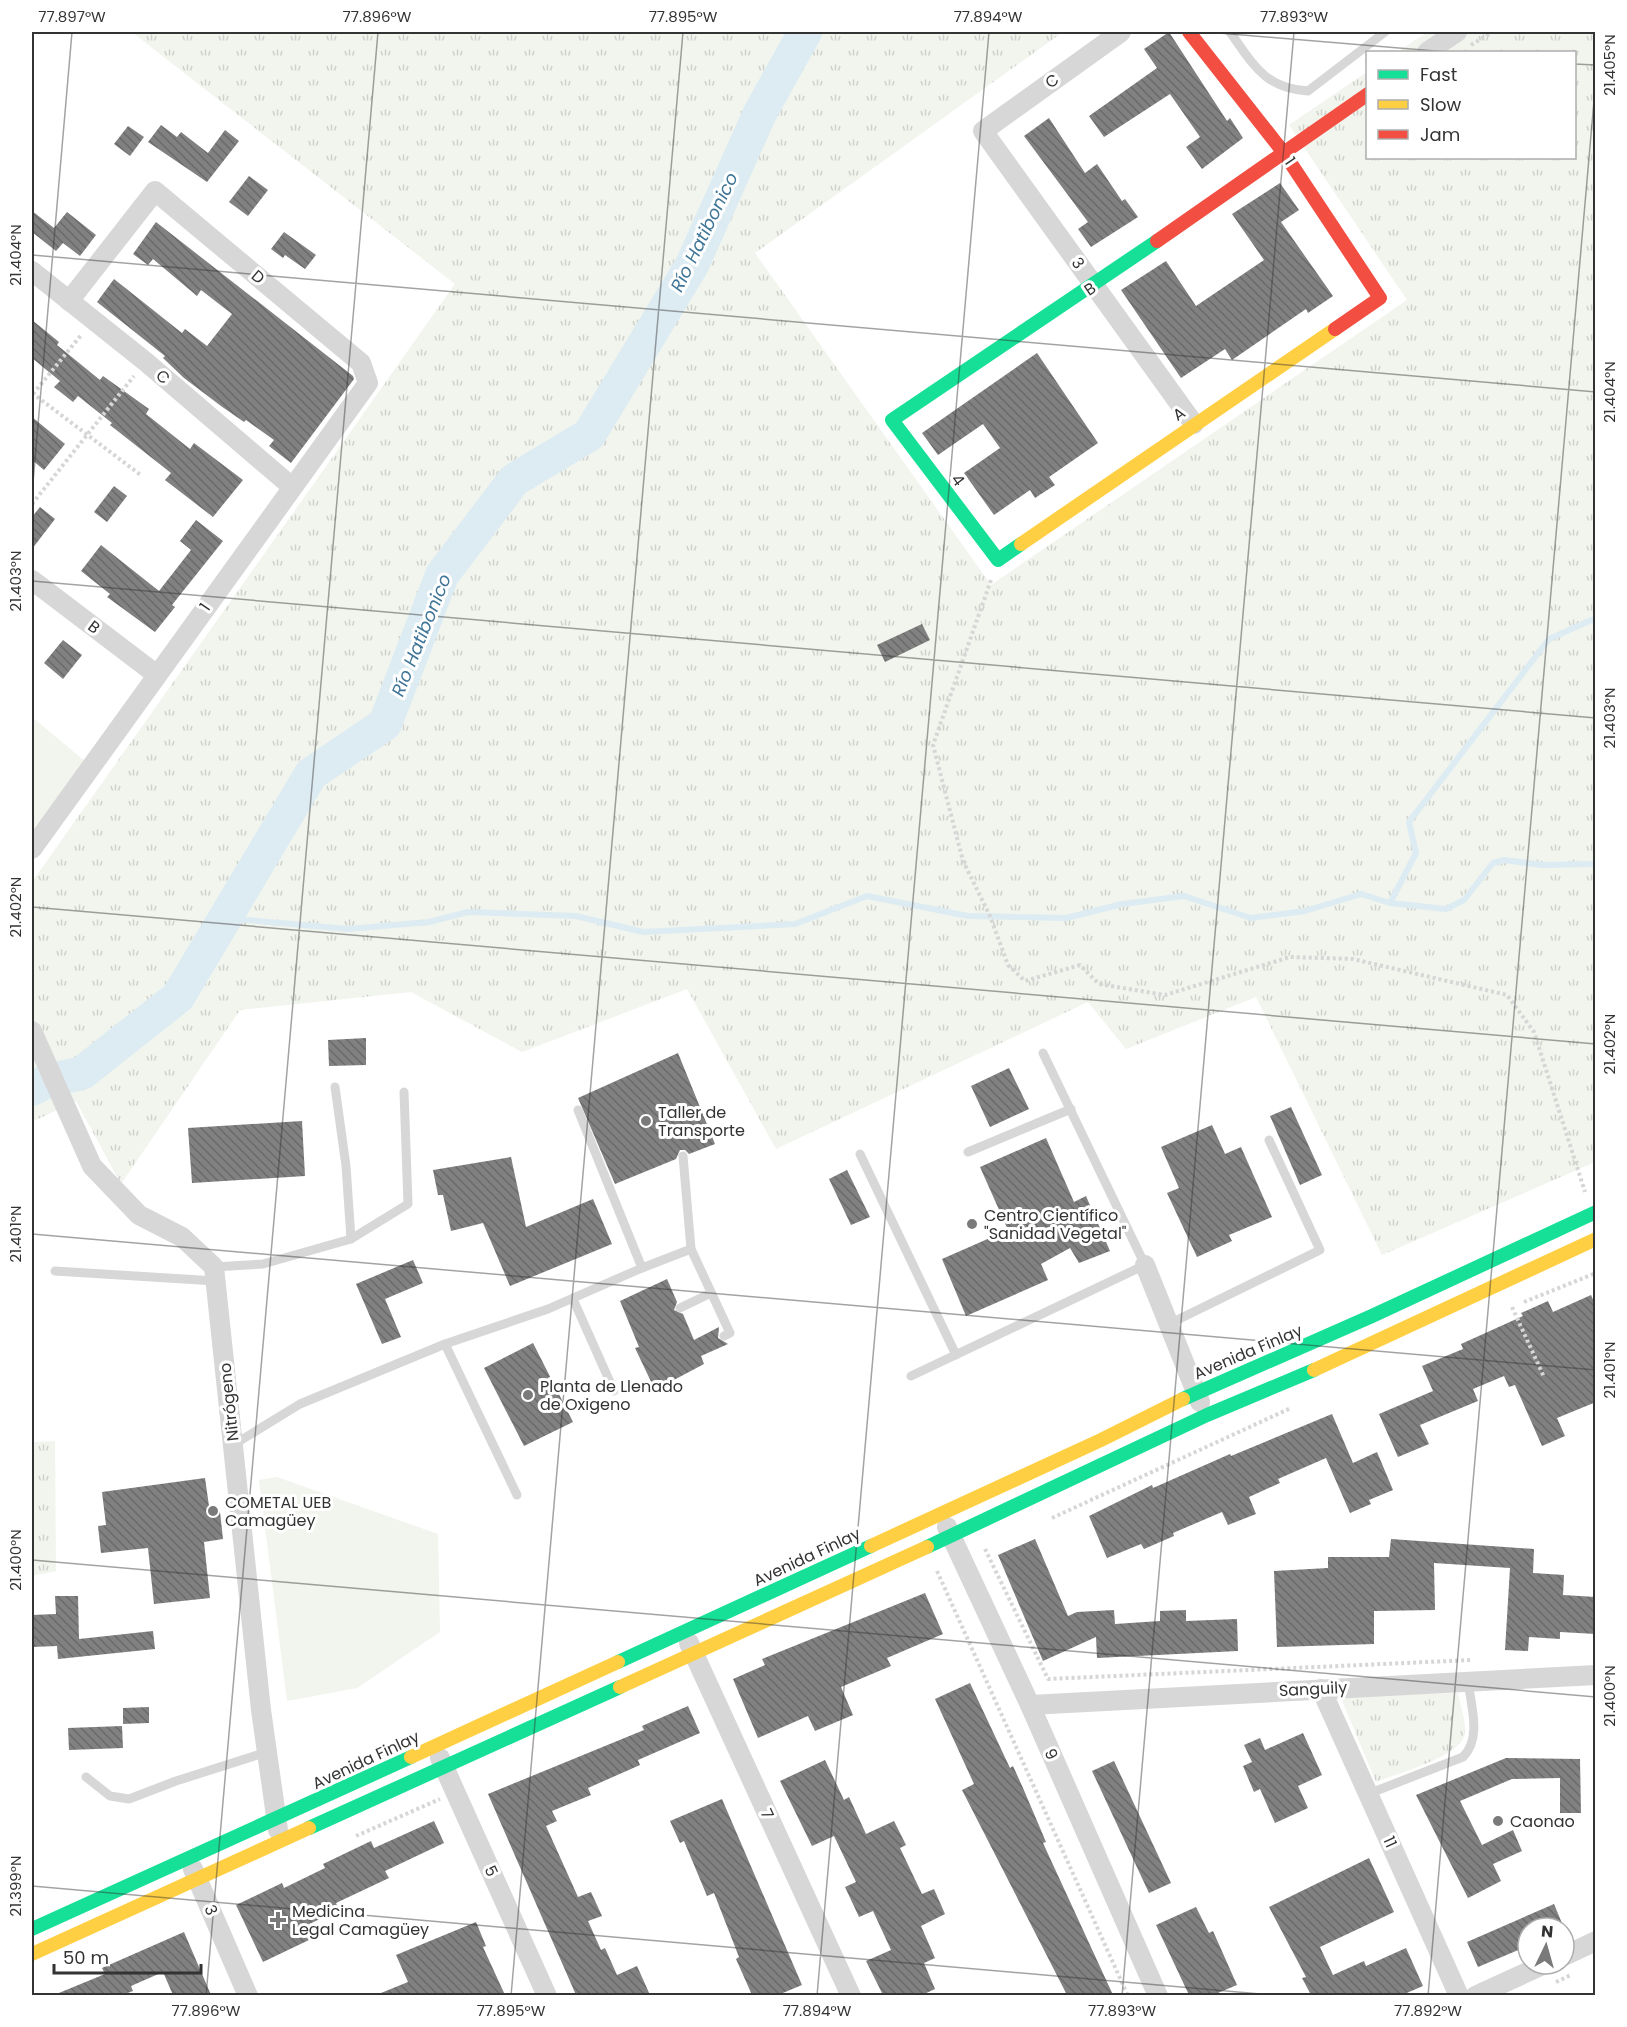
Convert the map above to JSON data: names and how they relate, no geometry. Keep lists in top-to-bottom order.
{
  "streets": {
    "main road": [
      "1",
      "B",
      "A",
      "4",
      "Avenida Finlay"
    ],
    "street": [
      "C",
      "3",
      "D",
      "Nitrógeno",
      "Sanguily",
      "9",
      "7",
      "11",
      "5"
    ]
  },
  "crossings": [
    ["C", "1"],
    ["C", "3"],
    ["C", "D"],
    ["1", "D"],
    ["1", "B"],
    ["1", "A"],
    ["3", "B"],
    ["3", "A"],
    ["3", "Avenida Finlay"],
    ["B", "4"],
    ["A", "4"],
    ["Avenida Finlay", "Nitrógeno"],
    ["Avenida Finlay", "9"],
    ["Avenida Finlay", "7"],
    ["Avenida Finlay", "5"],
    ["Sanguily", "9"],
    ["Sanguily", "11"]
  ],
  "water": ["Río Hatibonico"],
  "places": {
    "other": [
      "Taller de Transporte",
      "Centro Científico \"Sanidad Vegetal\"",
      "Planta de Llenado de Oxigeno",
      "COMETAL UEB Camagüey",
      "Caonao"
    ],
    "health": ["Medicina Legal Camagüey"]
  },
  "legend": ["Fast", "Slow", "Jam"],
  "scale_bar": "50 m",
  "north": "top",
  "coordinates": [
    "77.897°W",
    "77.896°W",
    "77.895°W",
    "77.894°W",
    "77.893°W",
    "21.405°N",
    "21.404°N",
    "21.403°N",
    "21.402°N",
    "21.401°N",
    "21.400°N",
    "21.399°N",
    "77.892°W"
  ]
}
